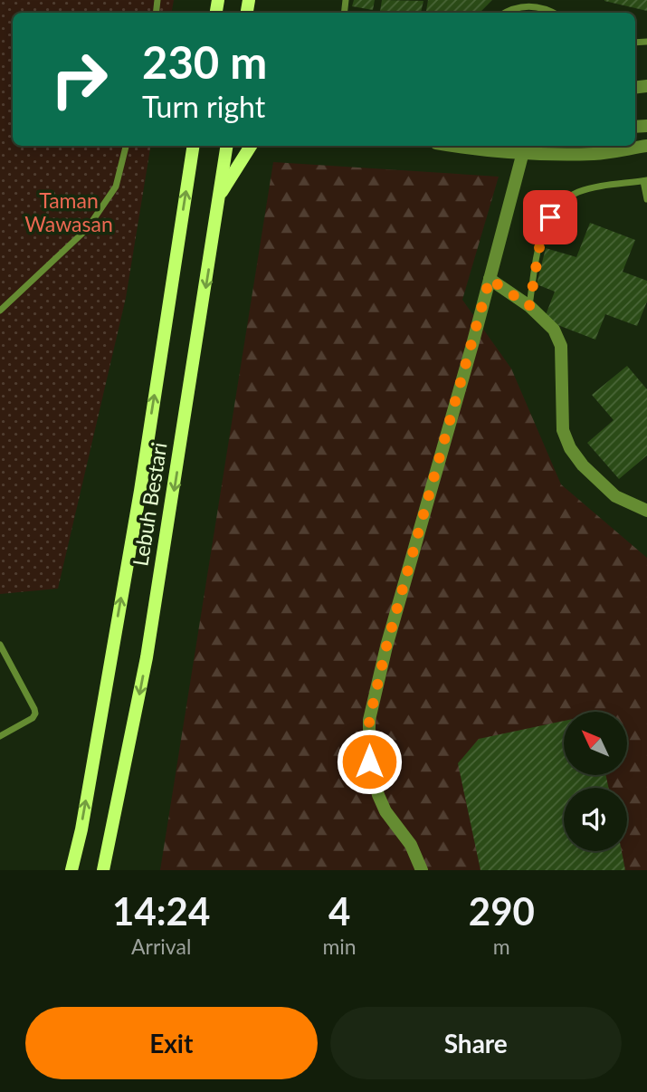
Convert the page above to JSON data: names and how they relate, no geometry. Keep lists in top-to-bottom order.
{
  "streets": {
    "main road": ["Lebuh Bestari"]
  },
  "parks": ["Taman Wawasan"],
  "north": "top left",
  "page": {
    "turn": ["230 m", "Turn right"],
    "eta": [
      "14:24",
      "Arrival",
      "4",
      "min",
      "290",
      "m"
    ],
    "buttons": ["Exit", "Share"]
  }
}
